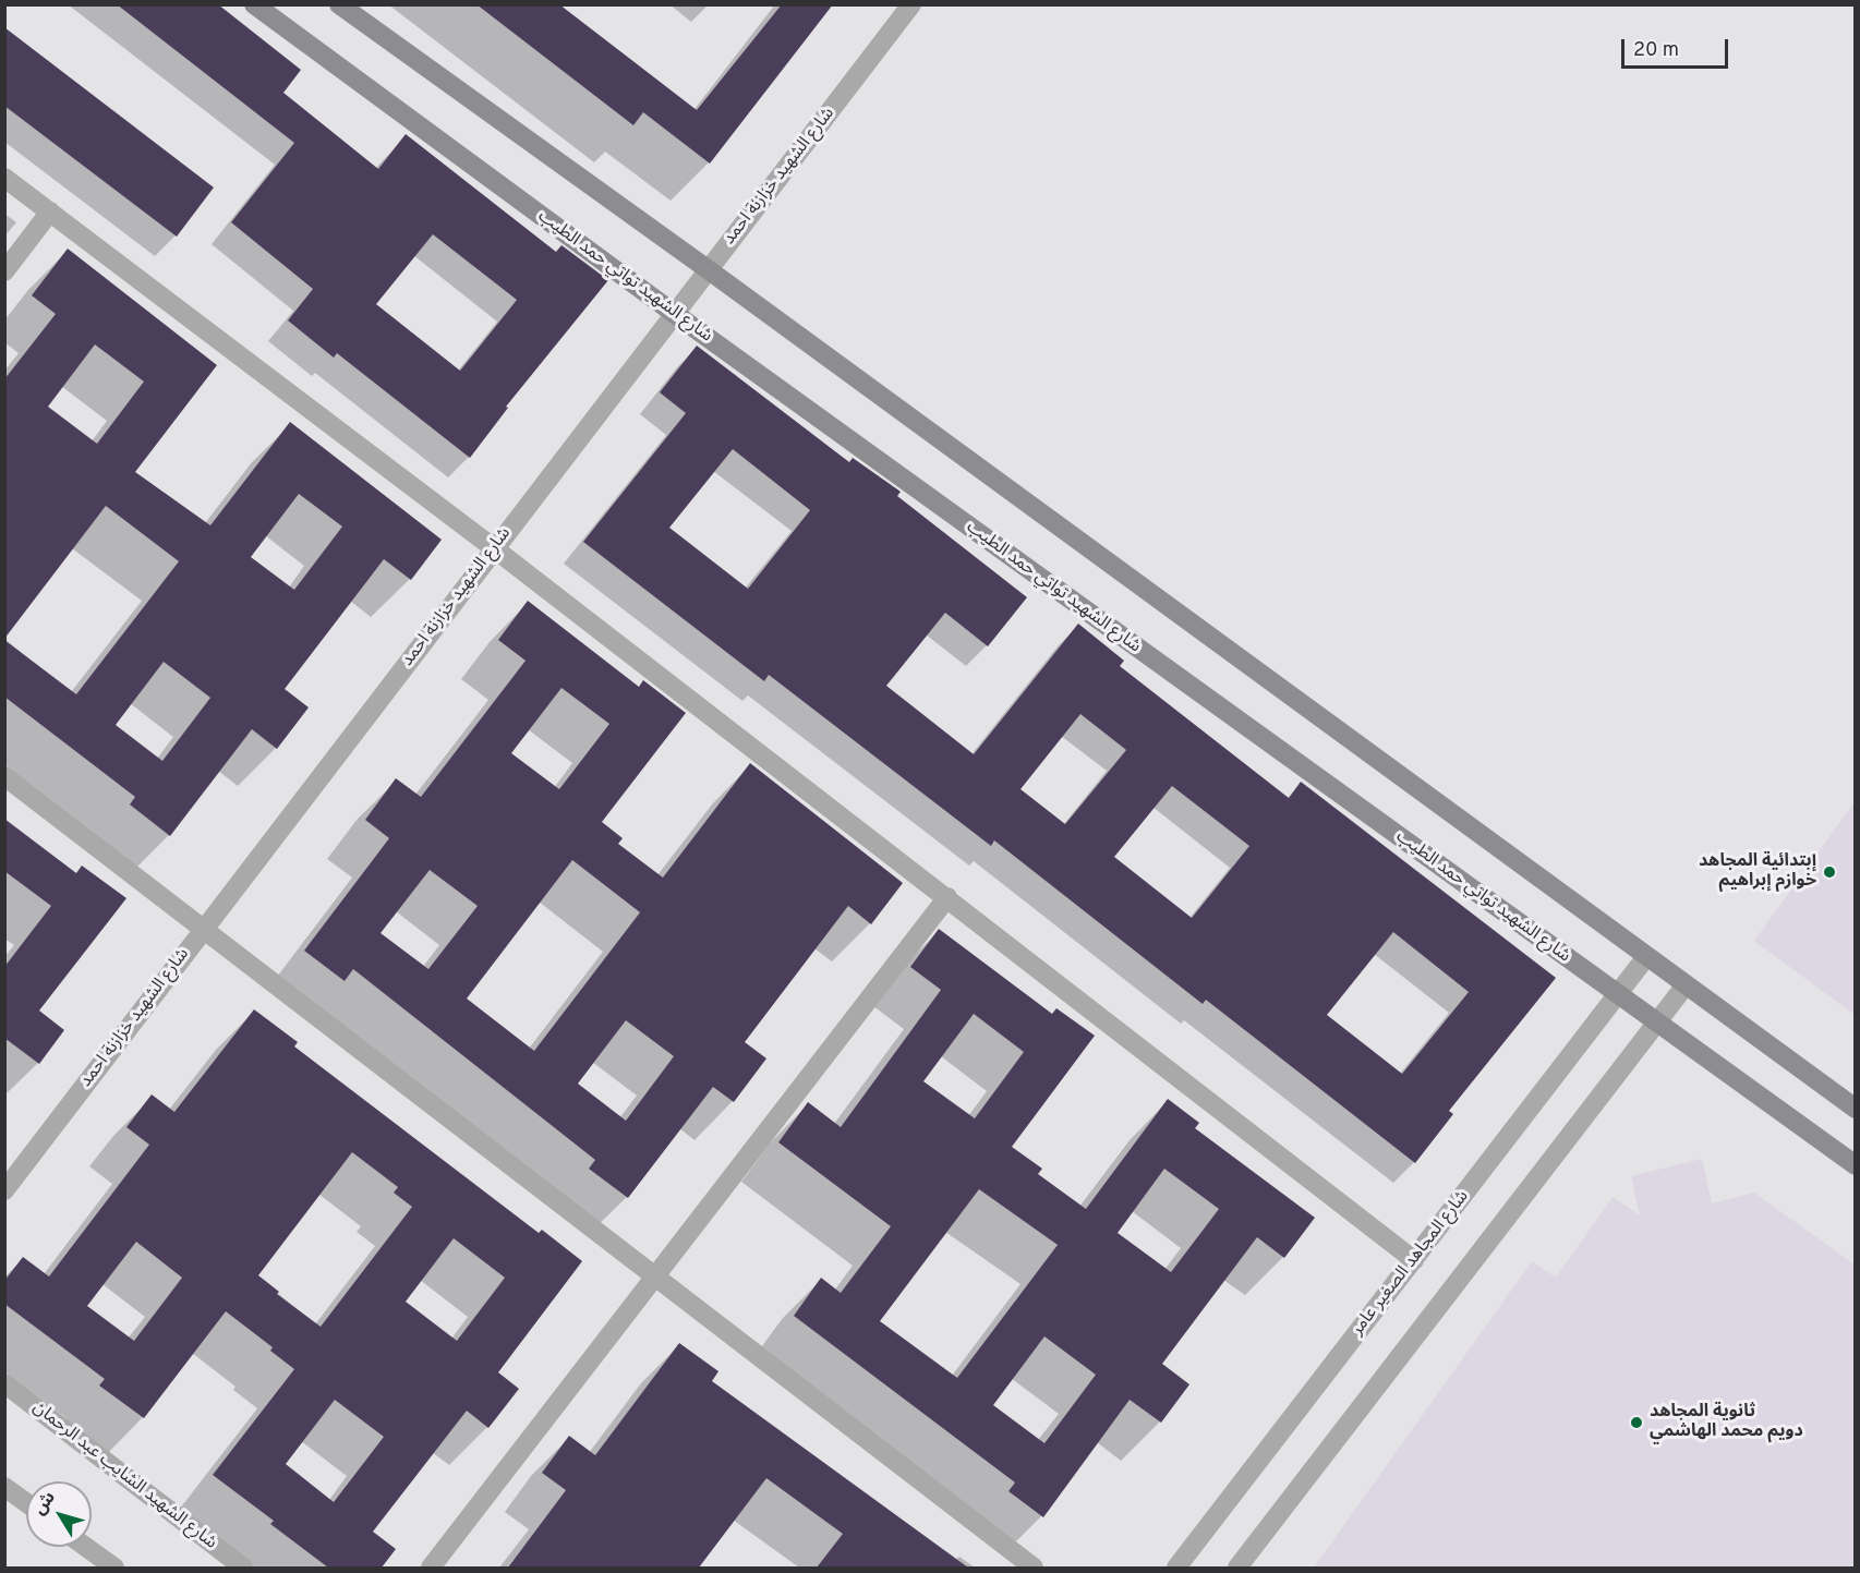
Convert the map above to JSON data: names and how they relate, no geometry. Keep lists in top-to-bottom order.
{
  "streets": {
    "street": [
      "شارع الشهيد خزازنة احمد",
      "شارع الشهيد تواتي حمد الطيب",
      "شارع المجاهد الصغير عامر",
      "شارع الشهيد الشايب عبد الرحمان"
    ]
  },
  "crossings": [
    ["شارع الشهيد خزازنة احمد", "شارع الشهيد تواتي حمد الطيب"],
    ["شارع الشهيد تواتي حمد الطيب", "شارع المجاهد الصغير عامر"]
  ],
  "places": ["إبتدائية المجاهد خوازم إبراهيم", "ثانوية المجاهد دويم محمد الهاشمي"],
  "scale_bar": "20 m",
  "north": "top left"
}
